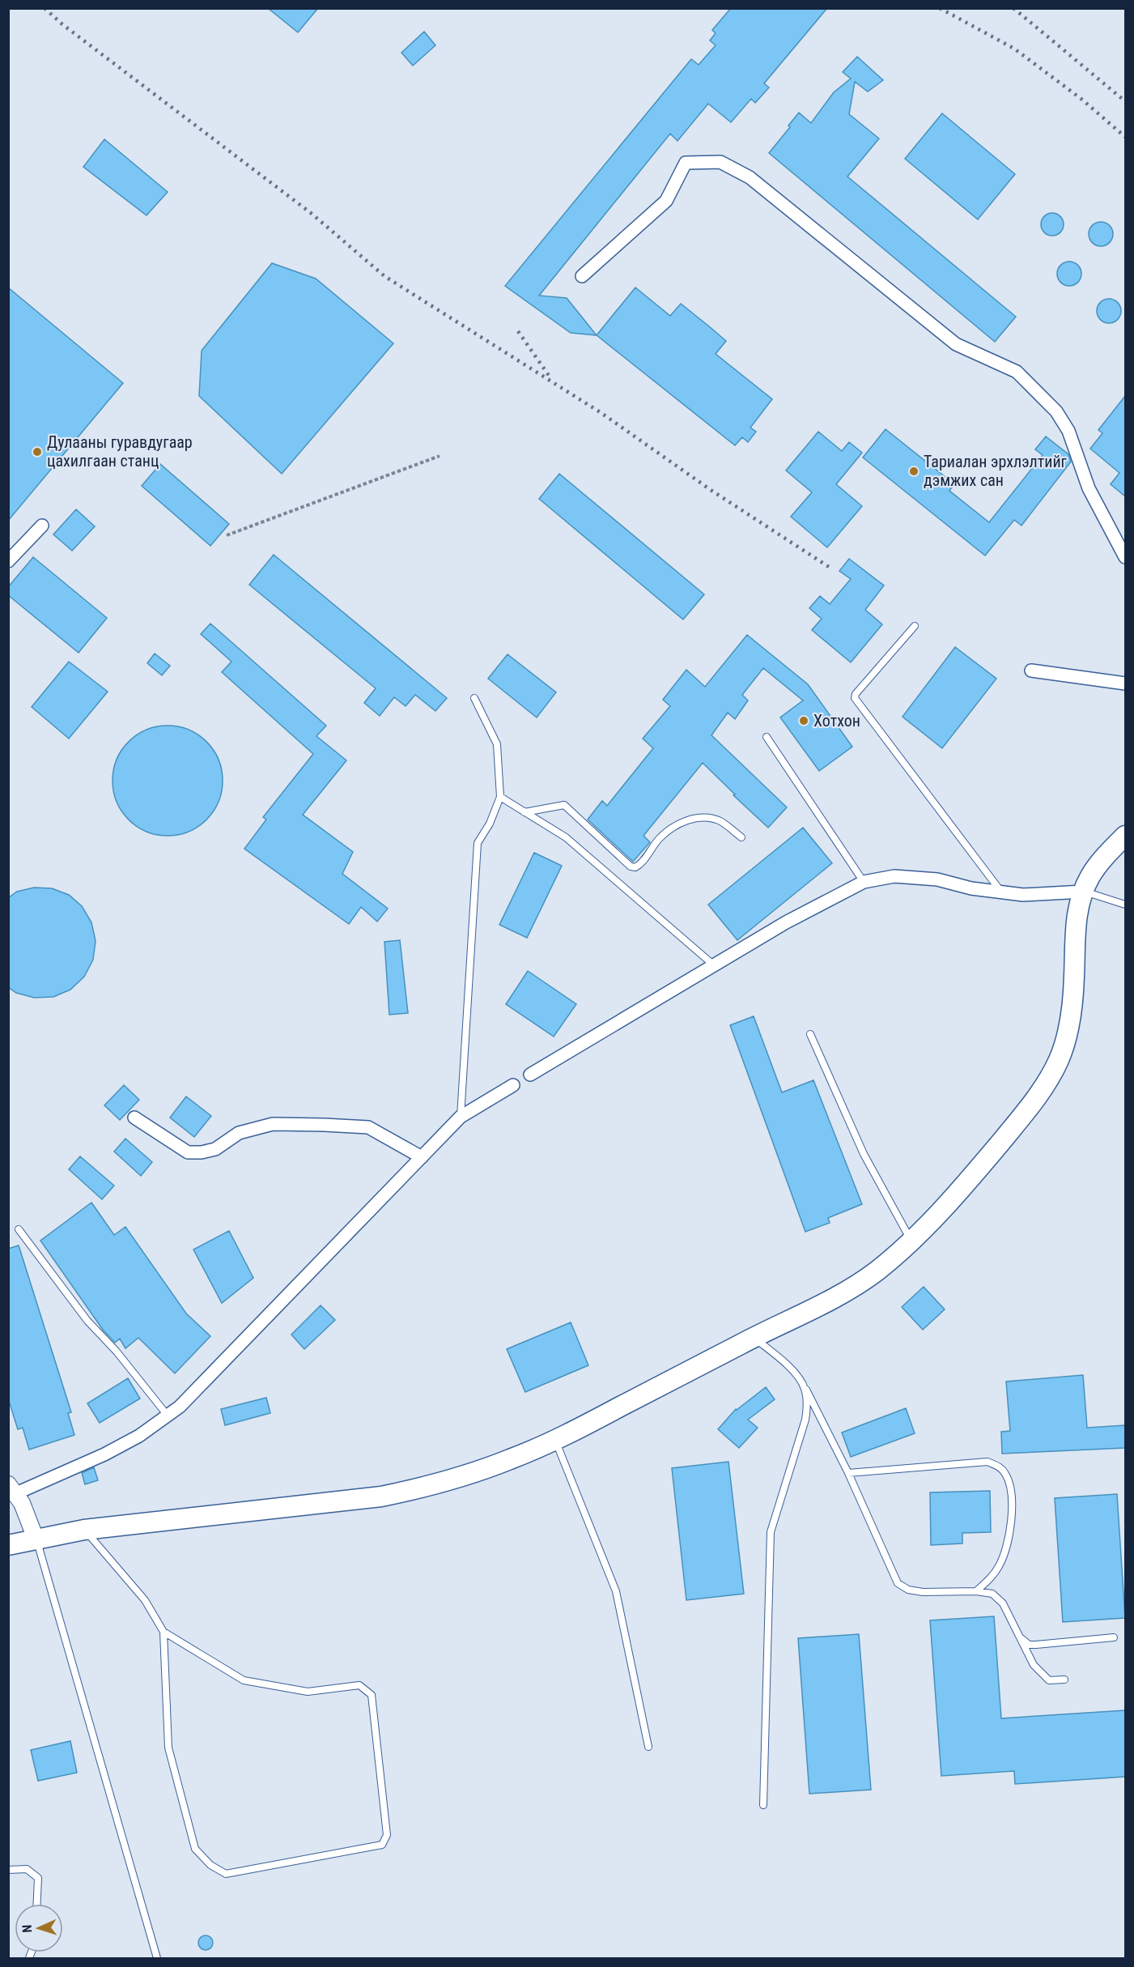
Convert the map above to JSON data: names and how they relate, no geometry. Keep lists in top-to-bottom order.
{
  "places": ["Дулааны гуравдугаар цахилгаан станц", "Тариалан эрхлэлтийг дэмжих сан", "Хотхон"],
  "north": "left"
}
